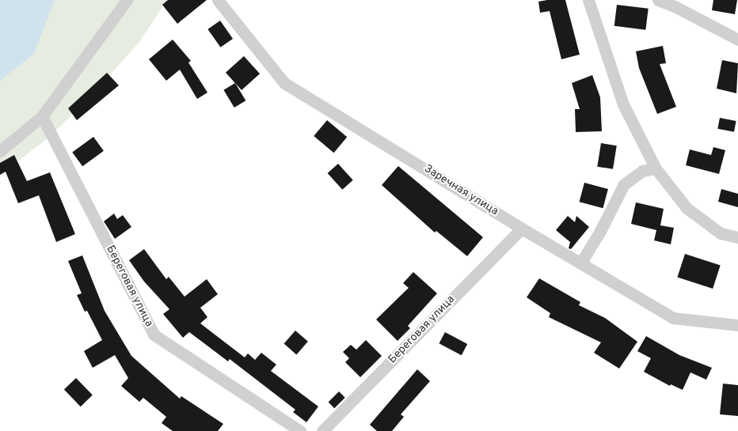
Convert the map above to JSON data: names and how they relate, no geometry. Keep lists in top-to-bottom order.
{
  "streets": {
    "street": ["Заречная улица", "Береговая улица"]
  },
  "crossings": [
    ["Заречная улица", "Береговая улица"]
  ]
}
